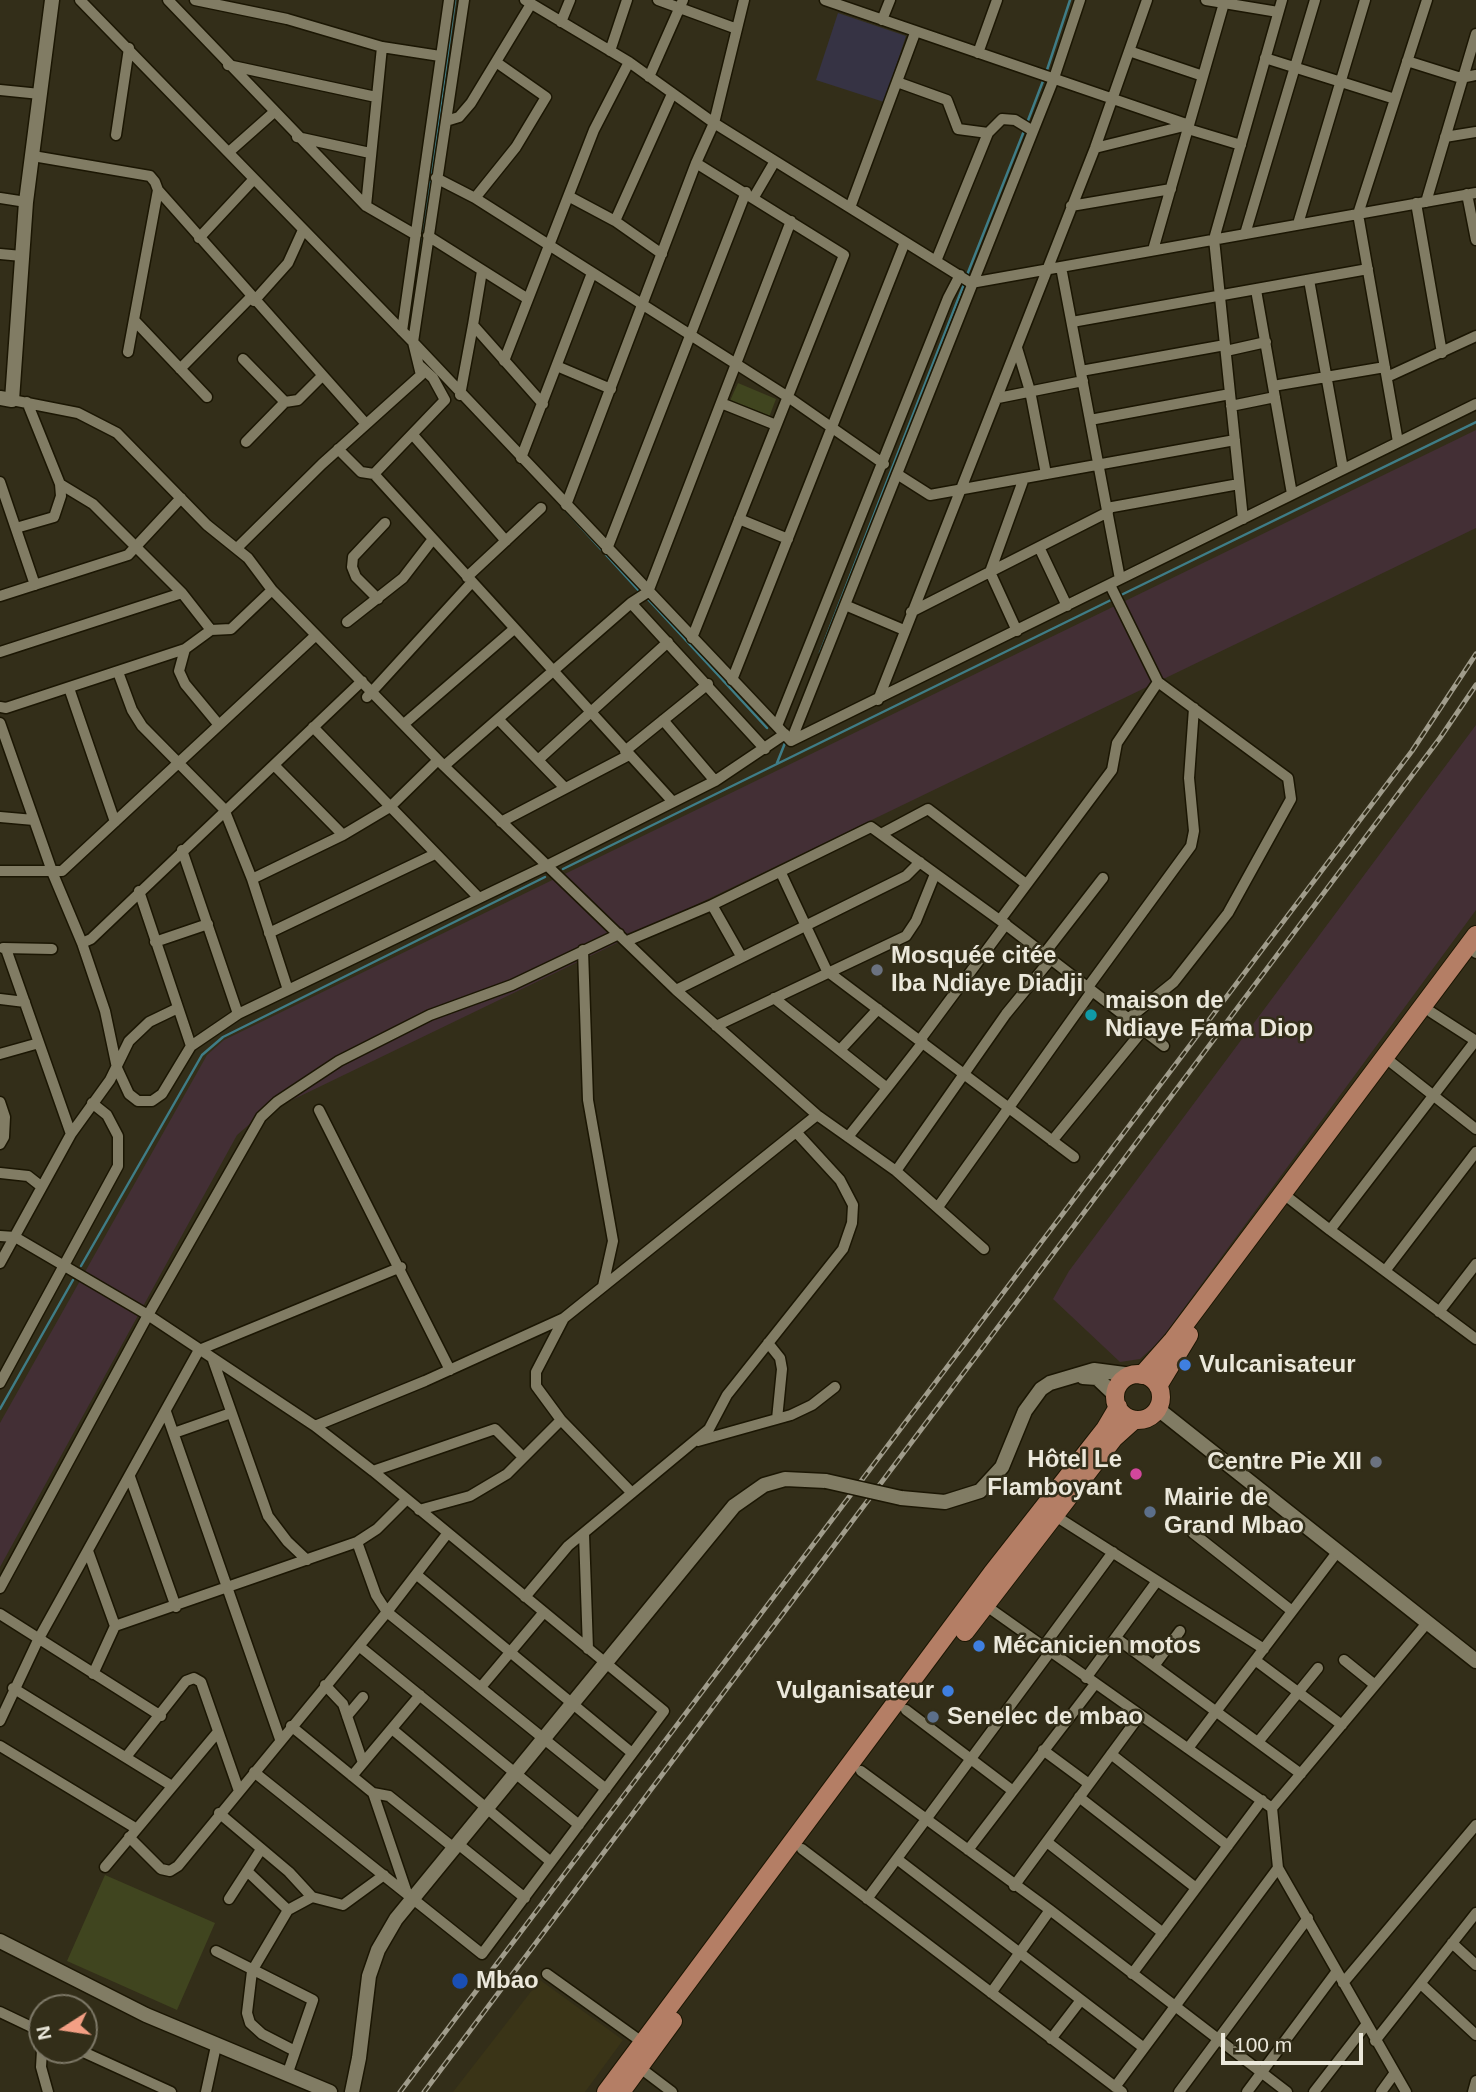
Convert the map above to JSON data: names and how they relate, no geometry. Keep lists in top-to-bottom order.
{
  "places": [
    "Mosquée citée Iba Ndiaye Diadji",
    "maison de Ndiaye Fama Diop",
    "Vulcanisateur",
    "Centre Pie XII",
    "Hôtel Le Flamboyant",
    "Mairie de Grand Mbao",
    "Mécanicien motos",
    "Vulganisateur",
    "Senelec de mbao",
    "Mbao"
  ],
  "scale_bar": "100 m",
  "north": "left"
}
